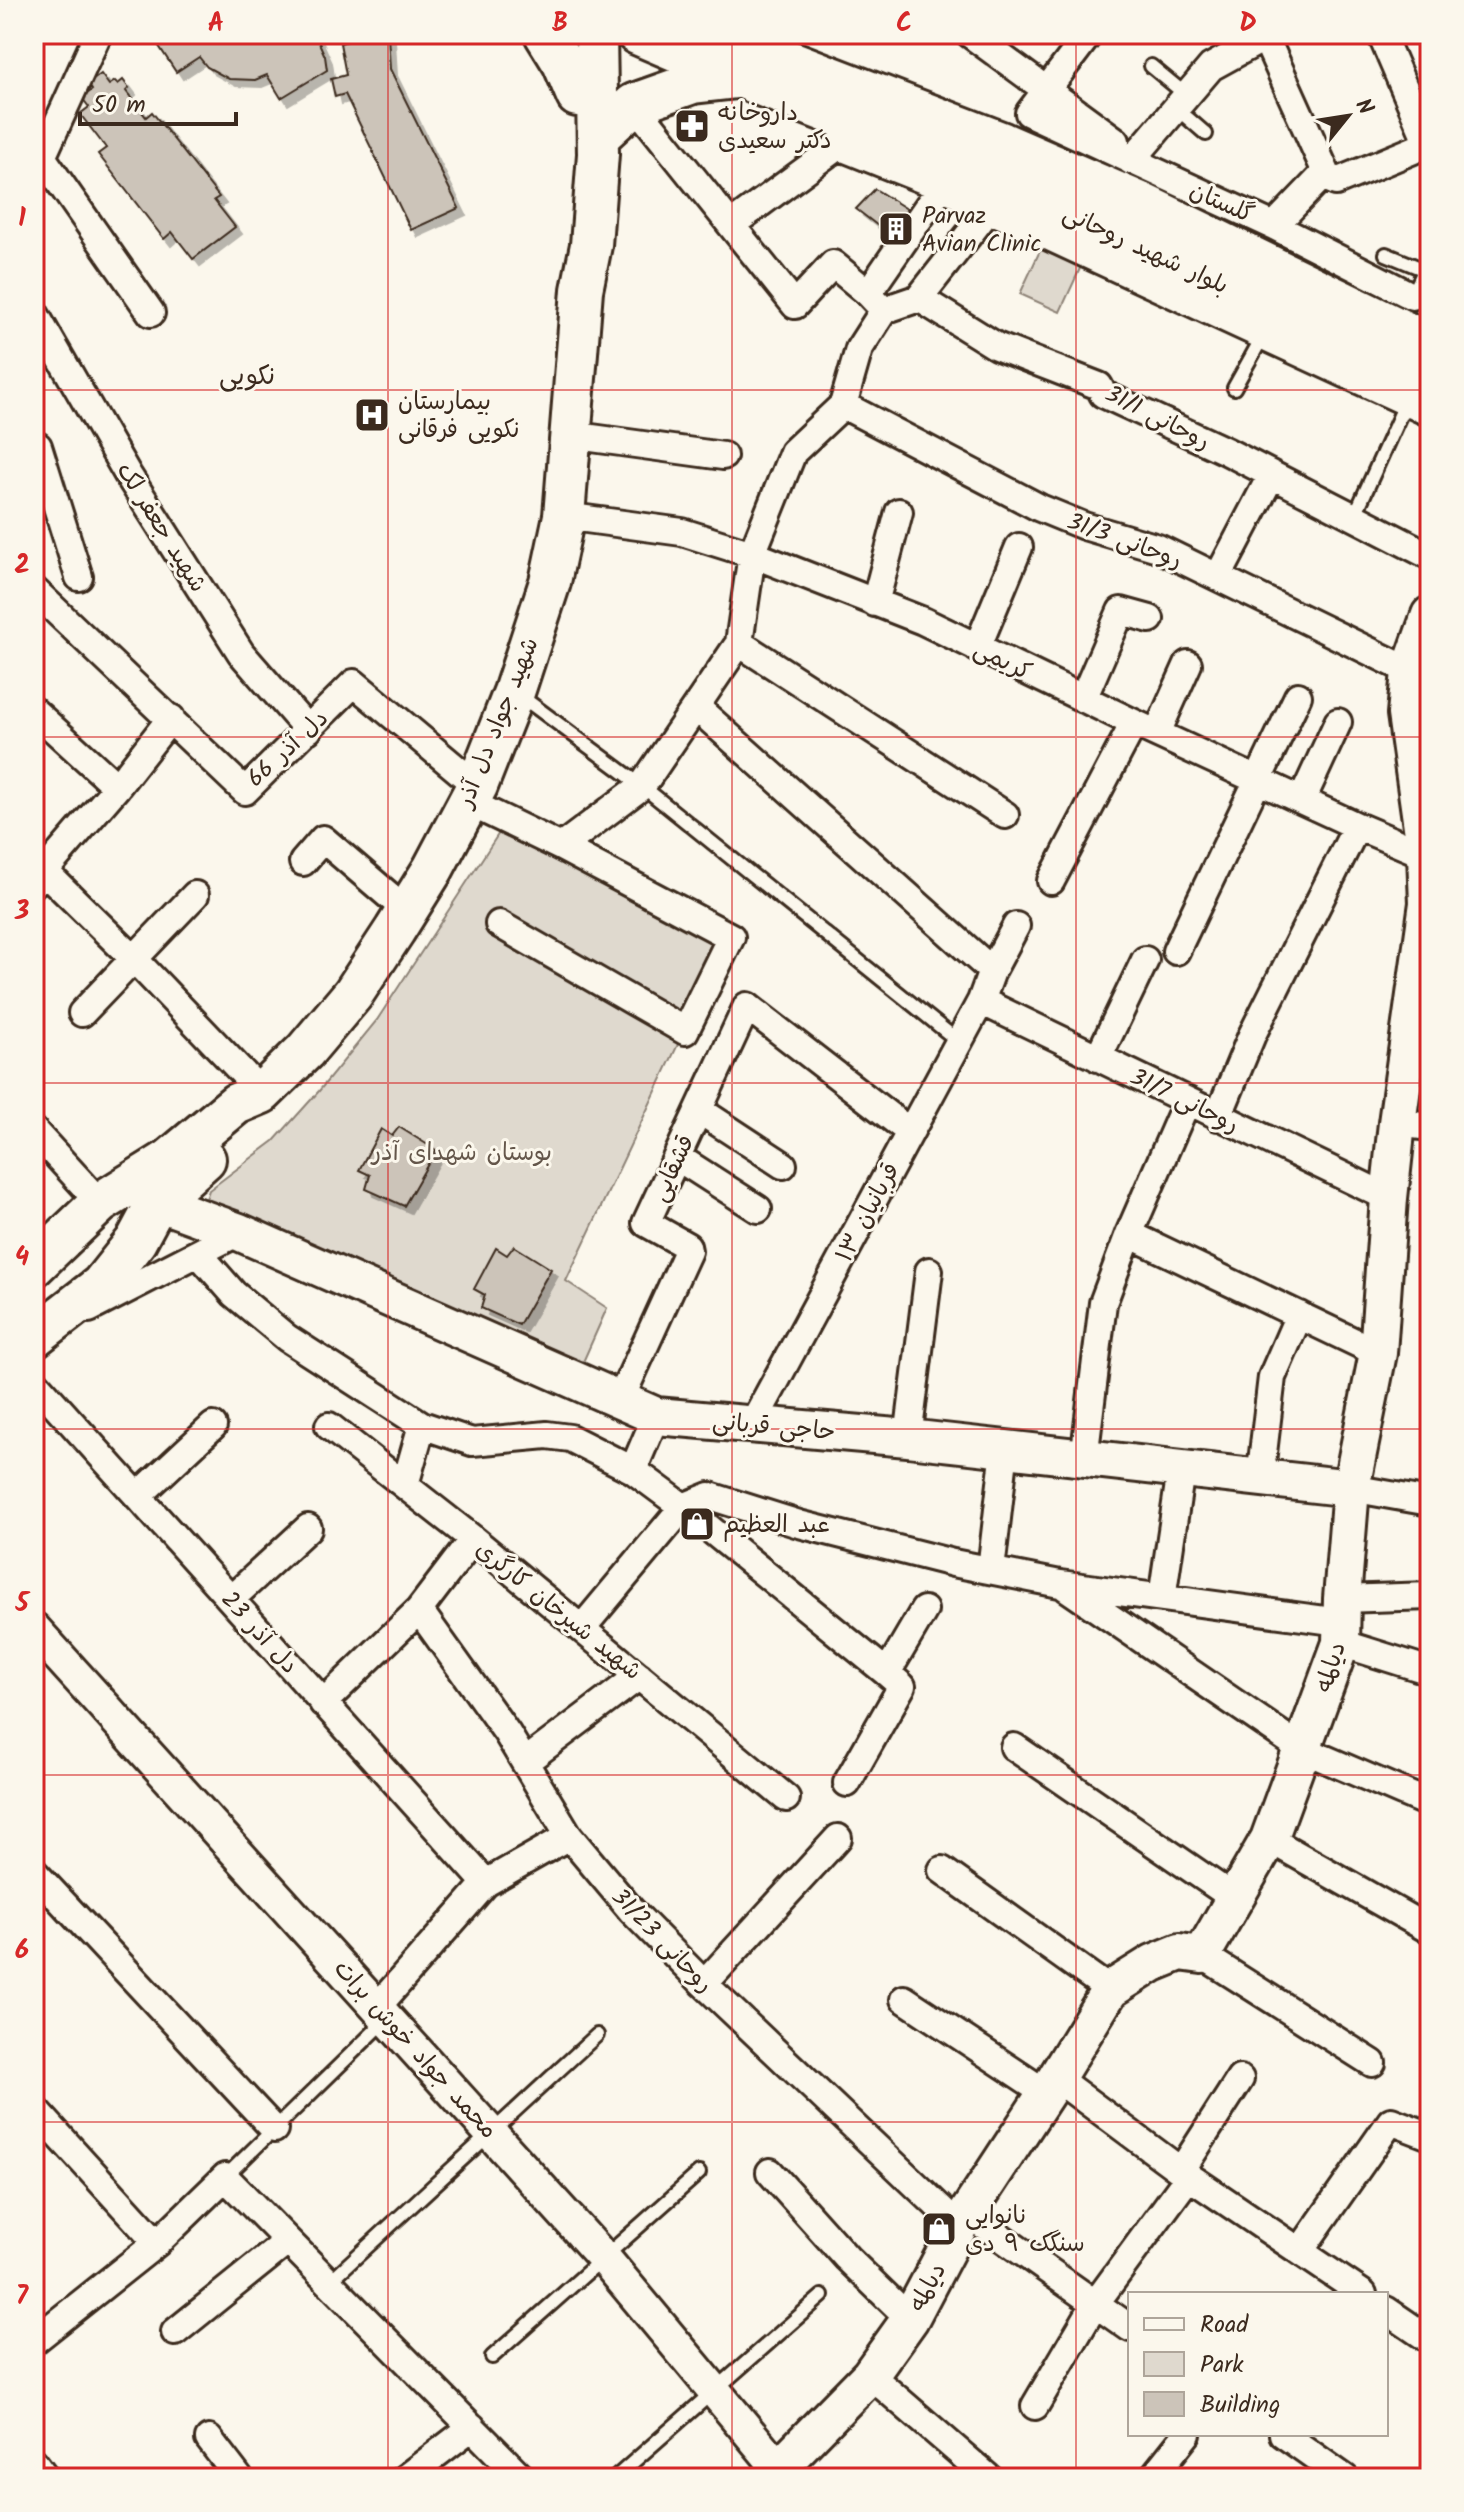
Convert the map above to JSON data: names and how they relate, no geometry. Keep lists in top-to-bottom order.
{
  "streets": {
    "main road": [
      "بلوار شهید روحانی",
      "شهید جواد دل آذر",
      "حاجی قربانی",
      "دیالمه"
    ],
    "street": [
      "گلستان",
      "روحانی 31/1",
      "شهید جعفر لک",
      "روحانی 31/3",
      "کریمی",
      "دل آذر 66",
      "روحانی 31/7",
      "قشقایی",
      "۱۳ قربانیان",
      "شهید شیرخان کارگری",
      "دل آذر 23",
      "روحانی 31/23",
      "محمد جواد خوش برات"
    ]
  },
  "crossings": [
    ["شهید جعفر لک", "دل آذر 66"],
    ["روحانی 31/3", "دیالمه"],
    ["کریمی", "شهید جواد دل آذر"],
    ["کریمی", "دیالمه"],
    ["شهید جواد دل آذر", "دل آذر 66"],
    ["روحانی 31/7", "۱۳ قربانیان"],
    ["روحانی 31/7", "دیالمه"],
    ["قشقایی", "۱۳ قربانیان"],
    ["قشقایی", "حاجی قربانی"],
    ["۱۳ قربانیان", "حاجی قربانی"],
    ["حاجی قربانی", "دیالمه"],
    ["دیالمه", "روحانی 31/23"],
    ["دیالمه", "محمد جواد خوش برات"]
  ],
  "districts": ["نکویی"],
  "parks": ["بوستان شهدای آذر"],
  "places": {
    "pharmacy": ["داروخانه دکتر سعیدی"],
    "building": ["Parvaz Avian Clinic"],
    "hospital": ["بیمارستان نکویی فرقانی"],
    "shop": ["عبد العظيم", "نانوایی سنگک ۹ دی"]
  },
  "legend": ["Road", "Park", "Building"],
  "scale_bar": "50 m",
  "north": "top right",
  "grid": {
    "columns": [
      "A",
      "B",
      "C",
      "D"
    ],
    "rows": [
      "1",
      "2",
      "3",
      "4",
      "5",
      "6",
      "7"
    ]
  }
}
